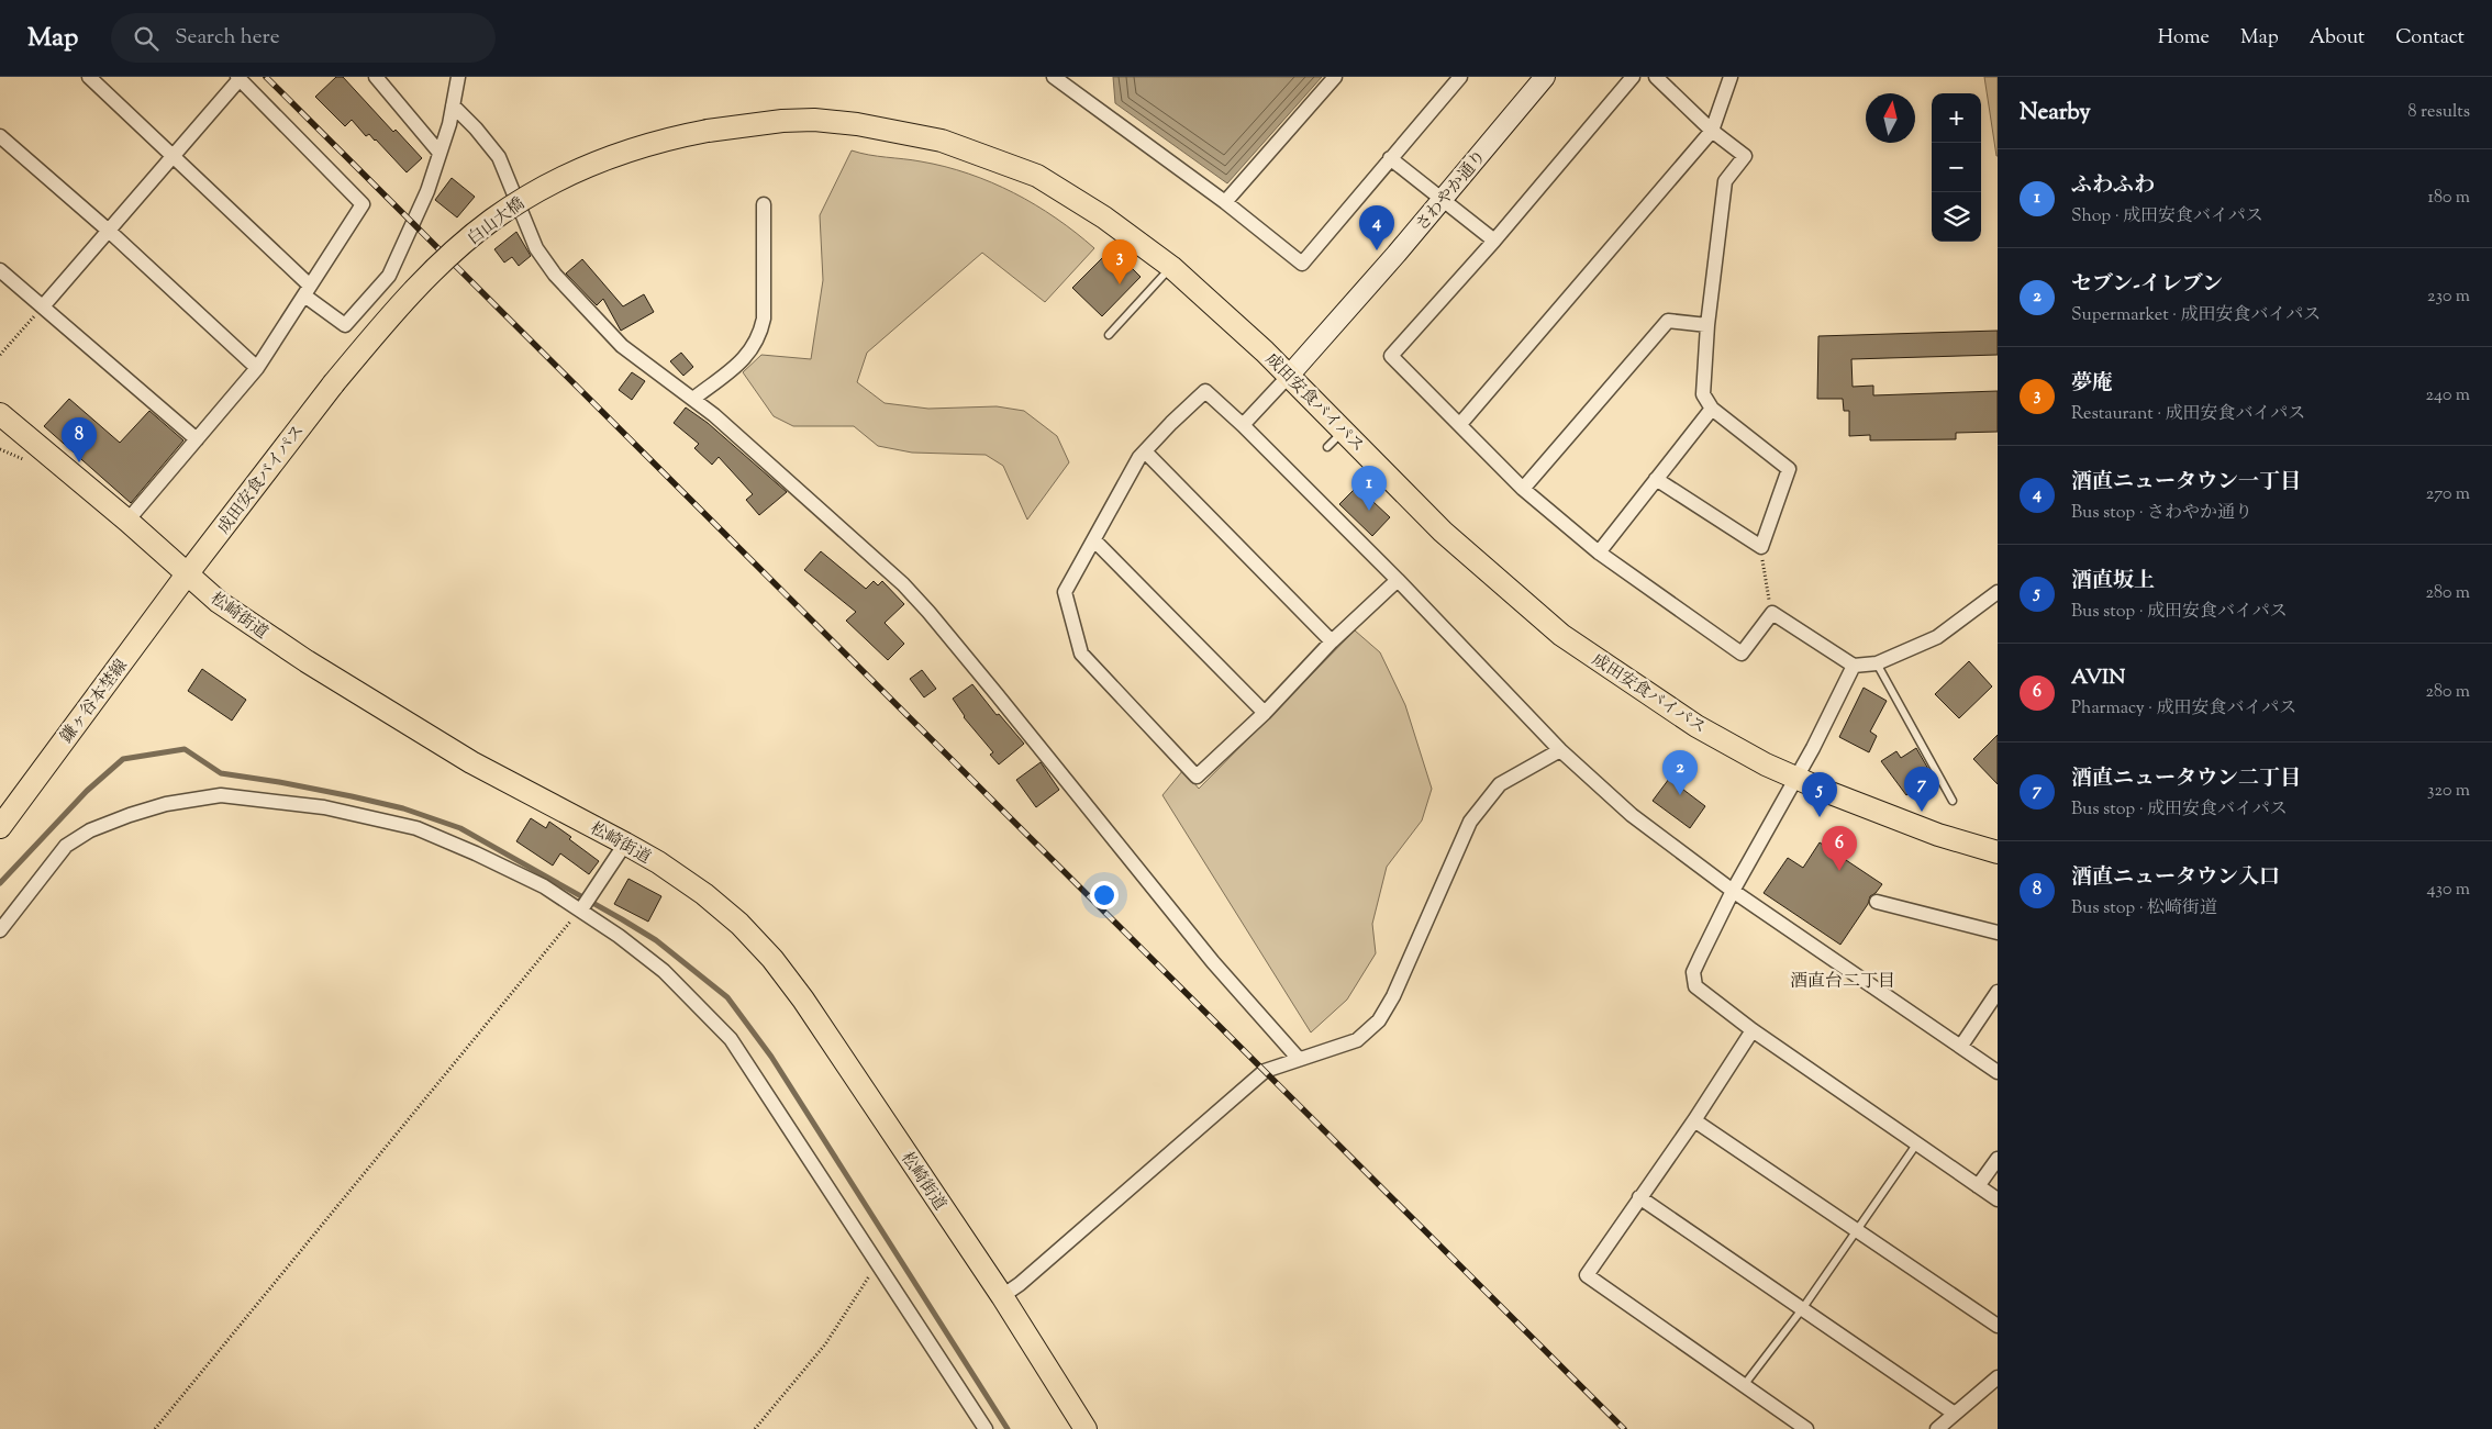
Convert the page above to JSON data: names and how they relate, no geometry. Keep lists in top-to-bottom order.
{
  "streets": {
    "main road": [
      "白山大橋",
      "成田安食バイパス",
      "松崎街道",
      "鎌ヶ谷本埜線"
    ],
    "street": ["さわやか通り"]
  },
  "crossings": [
    ["さわやか通り", "成田安食バイパス"],
    ["白山大橋", "成田安食バイパス"],
    ["成田安食バイパス", "松崎街道"],
    ["成田安食バイパス", "鎌ヶ谷本埜線"],
    ["松崎街道", "鎌ヶ谷本埜線"]
  ],
  "districts": ["酒直台二丁目"],
  "north": "top",
  "page": {
    "header": "Map",
    "search": "Search here",
    "nav": [
      "Home",
      "Map",
      "About",
      "Contact"
    ],
    "heading": ["Nearby", "8 results"],
    "map_buttons": ["+", "−"],
    "list": [
      {
        "mark": "1",
        "name": "ふわふわ",
        "note": "Shop · 成田安食バイパス",
        "value": "180 m"
      },
      {
        "mark": "2",
        "name": "セブン-イレブン",
        "note": "Supermarket · 成田安食バイパス",
        "value": "230 m"
      },
      {
        "mark": "3",
        "name": "夢庵",
        "note": "Restaurant · 成田安食バイパス",
        "value": "240 m"
      },
      {
        "mark": "4",
        "name": "酒直ニュータウン一丁目",
        "note": "Bus stop · さわやか通り",
        "value": "270 m"
      },
      {
        "mark": "5",
        "name": "酒直坂上",
        "note": "Bus stop · 成田安食バイパス",
        "value": "280 m"
      },
      {
        "mark": "6",
        "name": "AVIN",
        "note": "Pharmacy · 成田安食バイパス",
        "value": "280 m"
      },
      {
        "mark": "7",
        "name": "酒直ニュータウン二丁目",
        "note": "Bus stop · 成田安食バイパス",
        "value": "320 m"
      },
      {
        "mark": "8",
        "name": "酒直ニュータウン入口",
        "note": "Bus stop · 松崎街道",
        "value": "430 m"
      }
    ],
    "pins": [
      "4",
      "3",
      "8",
      "1",
      "2",
      "7",
      "5",
      "6"
    ]
  }
}
